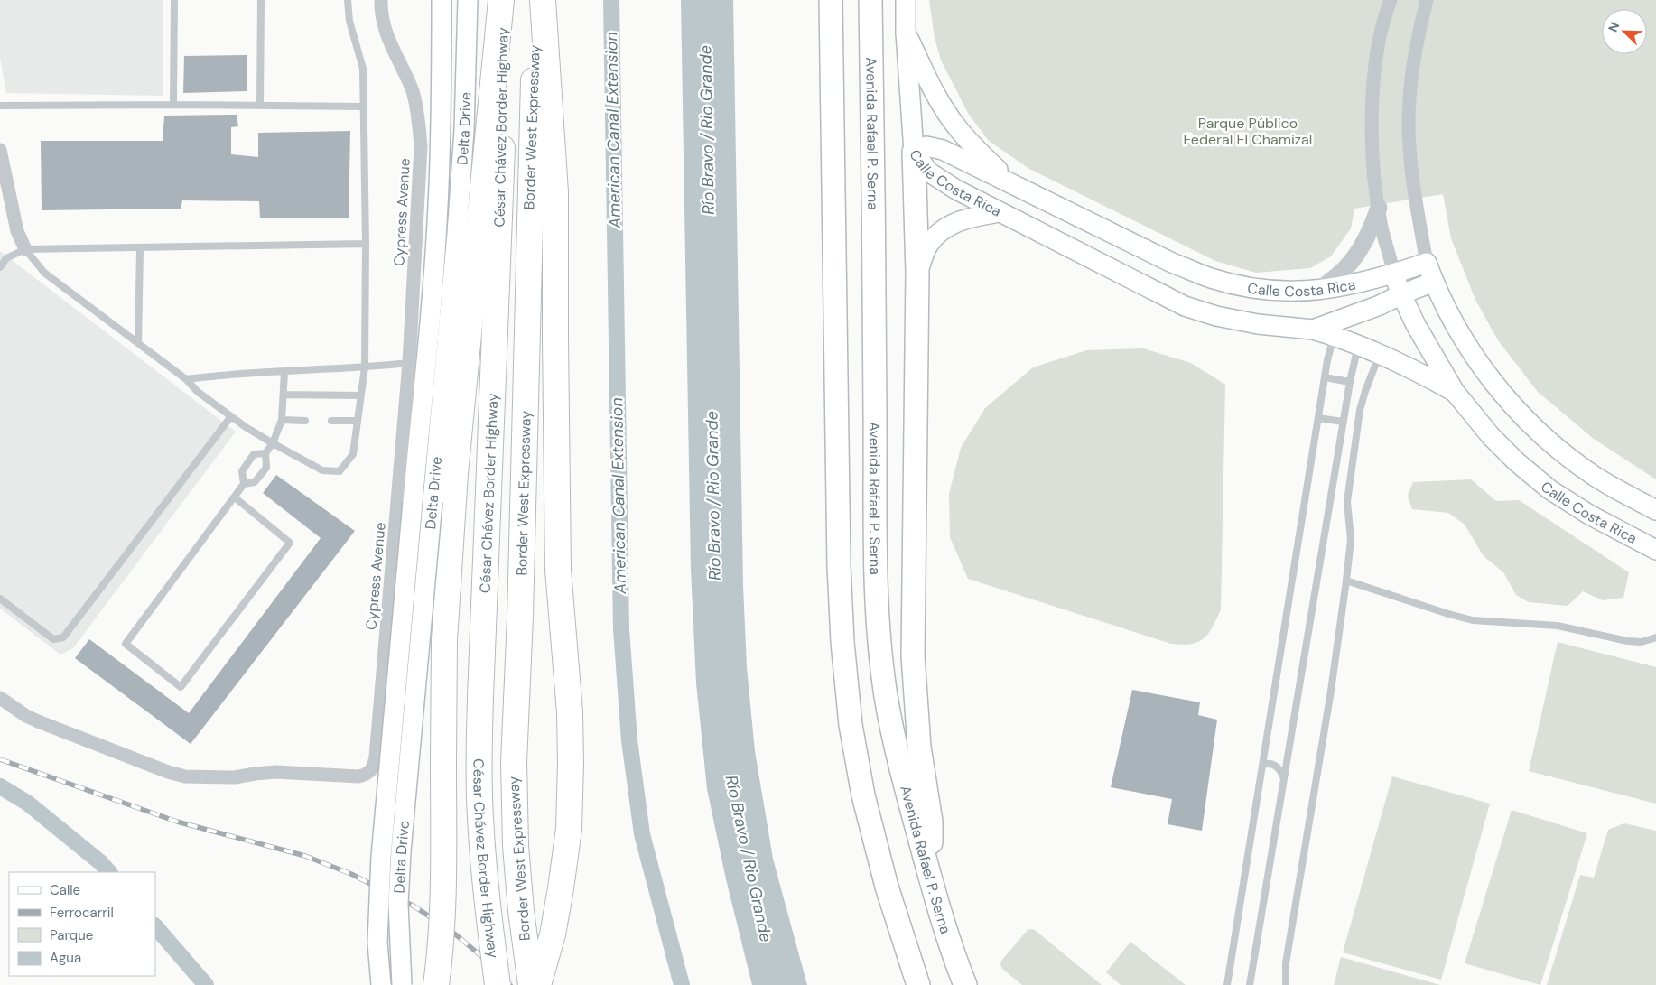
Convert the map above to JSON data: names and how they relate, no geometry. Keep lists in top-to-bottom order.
{
  "streets": {
    "highway": ["César Chávez Border Highway", "Border West Expressway", "Avenida Rafael P. Serna"],
    "main road": ["Delta Drive", "Calle Costa Rica"],
    "street": ["Cypress Avenue"]
  },
  "water": ["American Canal Extension", "Río Bravo / Rio Grande"],
  "parks": ["Parque Público Federal El Chamizal"],
  "legend": [
    "Calle",
    "Ferrocarril",
    "Parque",
    "Agua"
  ],
  "north": "top left"
}
